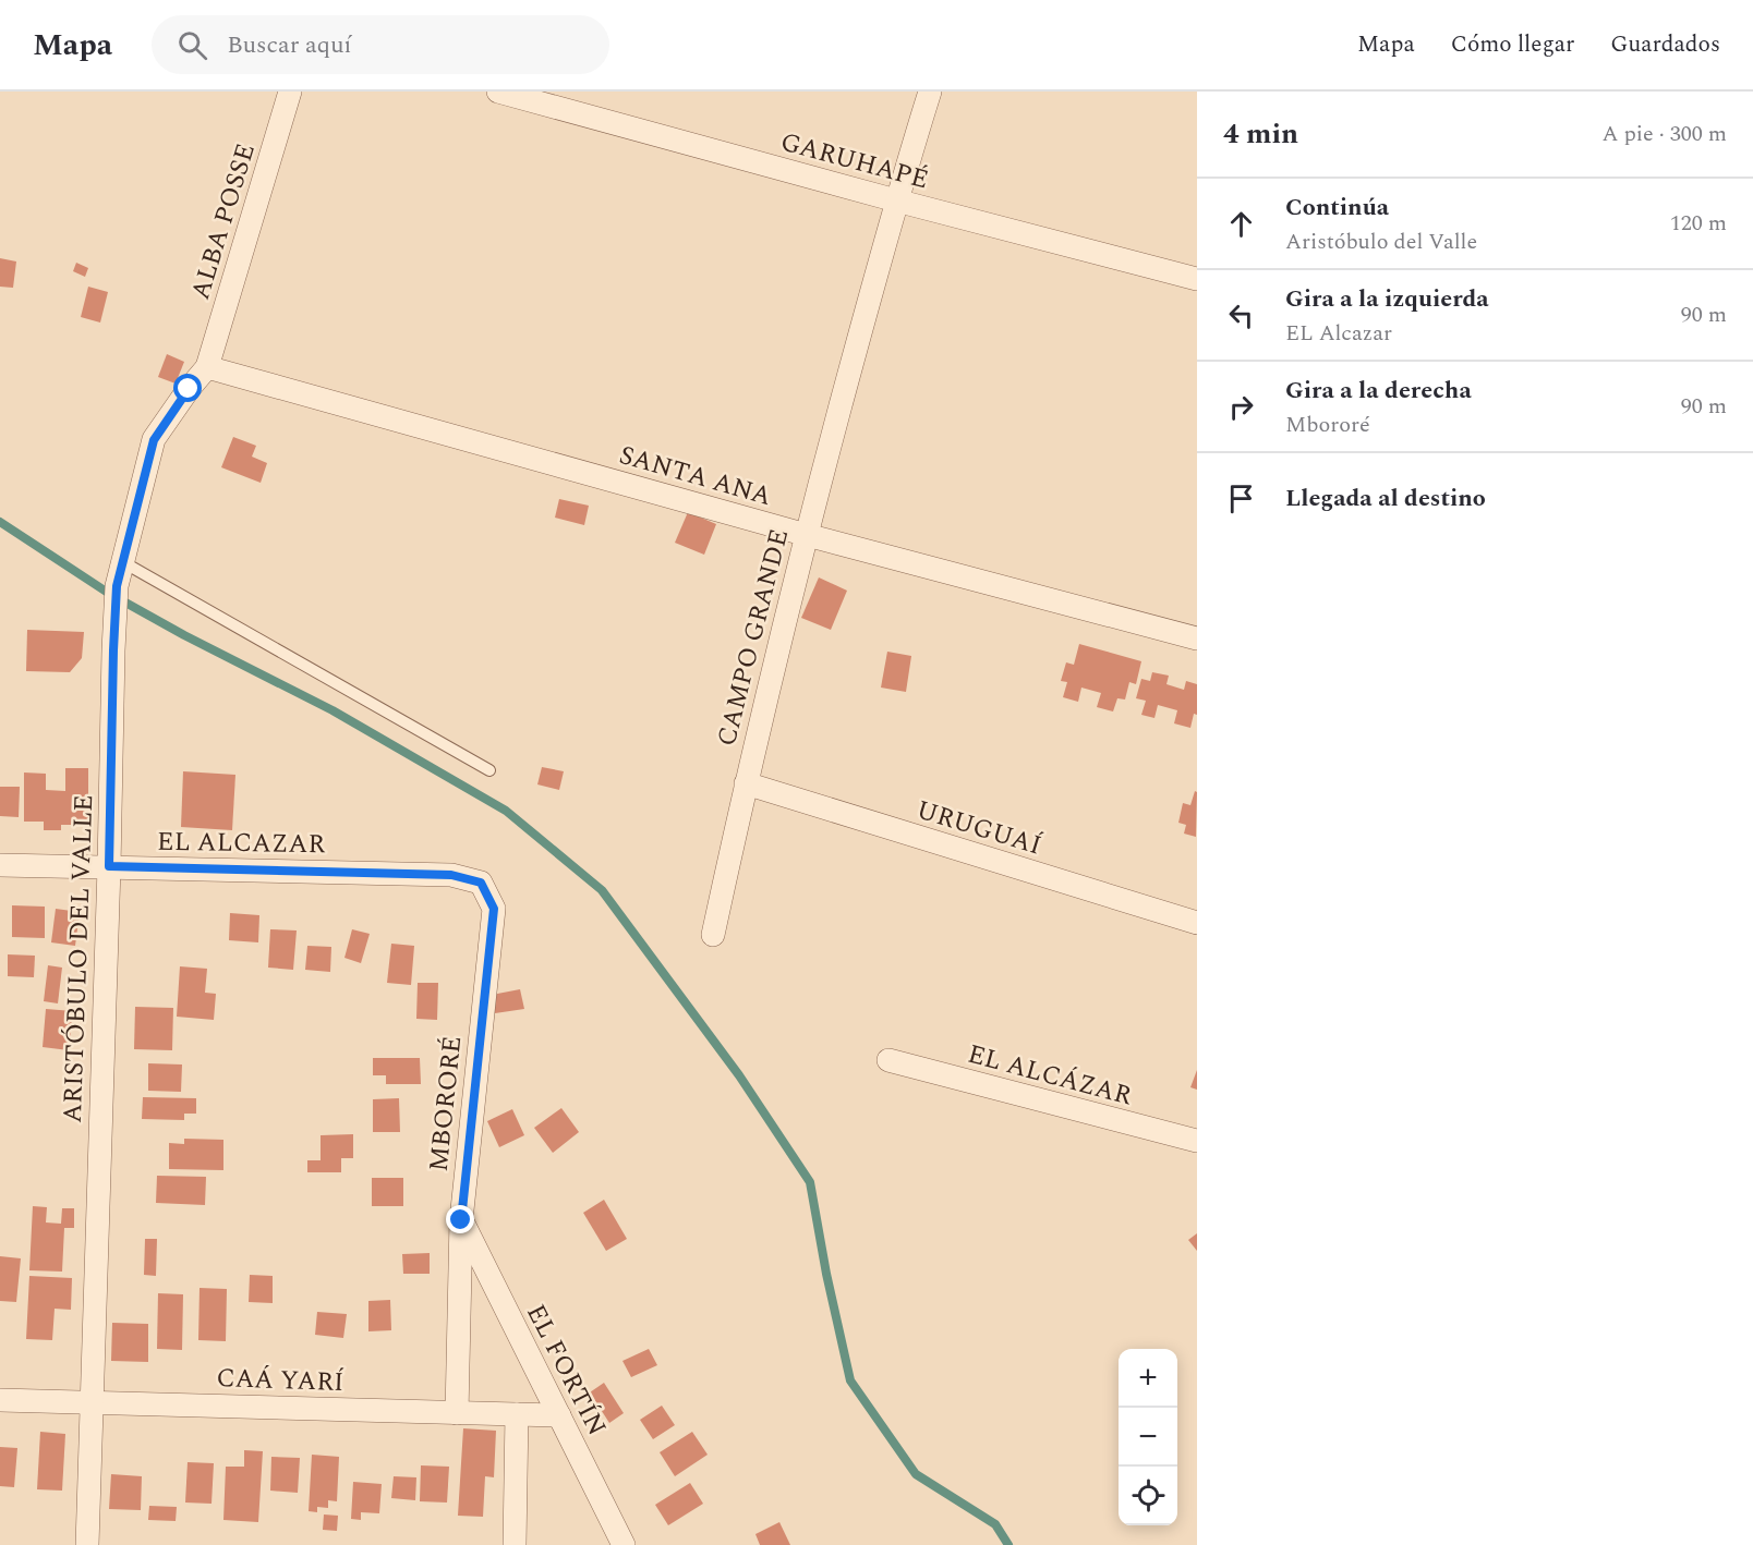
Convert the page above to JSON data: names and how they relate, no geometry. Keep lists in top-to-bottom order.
{
  "streets": {
    "street": [
      "GARUHAPÉ",
      "ALBA POSSE",
      "SANTA ANA",
      "CAMPO GRANDE",
      "URUGUAÍ",
      "EL ALCAZAR",
      "ARISTÓBULO DEL VALLE",
      "EL ALCÁZAR",
      "MBORORÉ",
      "EL FORTÍN",
      "CAÁ YARÍ"
    ]
  },
  "crossings": [
    ["GARUHAPÉ", "CAMPO GRANDE"],
    ["ALBA POSSE", "SANTA ANA"],
    ["ALBA POSSE", "ARISTÓBULO DEL VALLE"],
    ["SANTA ANA", "CAMPO GRANDE"],
    ["SANTA ANA", "ARISTÓBULO DEL VALLE"],
    ["CAMPO GRANDE", "URUGUAÍ"],
    ["EL ALCAZAR", "ARISTÓBULO DEL VALLE"],
    ["EL ALCAZAR", "MBORORÉ"],
    ["ARISTÓBULO DEL VALLE", "CAÁ YARÍ"],
    ["MBORORÉ", "EL FORTÍN"],
    ["MBORORÉ", "CAÁ YARÍ"],
    ["EL FORTÍN", "CAÁ YARÍ"]
  ],
  "page": {
    "header": "Mapa",
    "search": "Buscar aquí",
    "nav": ["Mapa", "Cómo llegar", "Guardados"],
    "heading": ["4 min", "A pie · 300 m"],
    "list": [
      ["Continúa", "Aristóbulo del Valle", "120 m"],
      ["Gira a la izquierda", "EL Alcazar", "90 m"],
      ["Gira a la derecha", "Mbororé", "90 m"],
      "Llegada al destino"
    ],
    "map_buttons": ["+", "−"]
  }
}
